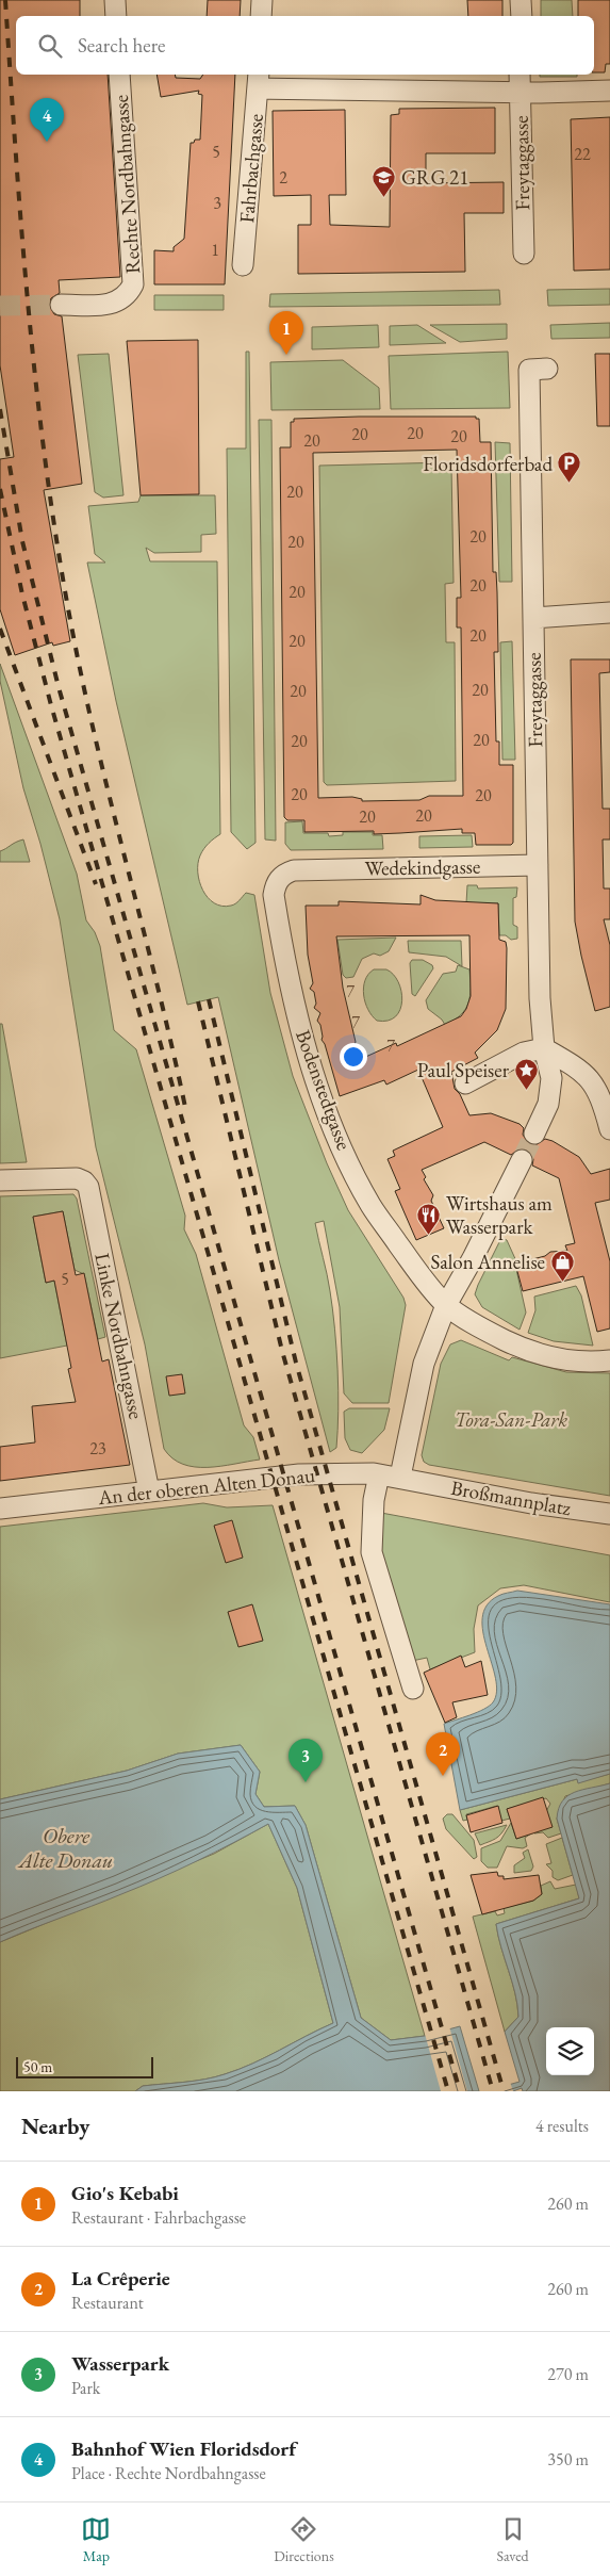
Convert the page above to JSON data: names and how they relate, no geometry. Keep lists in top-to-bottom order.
{
  "streets": {
    "street": [
      "Freytaggasse",
      "Fahrbachgasse",
      "Rechte Nordbahngasse",
      "Wedekindgasse",
      "Bodenstedtgasse",
      "Linke Nordbahngasse",
      "An der oberen Alten Donau",
      "Broßmannplatz"
    ]
  },
  "crossings": [
    ["Freytaggasse", "Wedekindgasse"],
    ["Wedekindgasse", "Bodenstedtgasse"],
    ["Linke Nordbahngasse", "An der oberen Alten Donau"],
    ["An der oberen Alten Donau", "Broßmannplatz"]
  ],
  "water": ["Obere Alte Donau"],
  "parks": ["Tora-San-Park"],
  "places": {
    "school or university": ["GRG 21"],
    "parking": ["Floridsdorferbad"],
    "place": ["Paul Speiser"],
    "restaurant": ["Wirtshaus am Wasserpark"],
    "shop": ["Salon Annelise"]
  },
  "house_numbers": [
    "5",
    "22",
    "2",
    "3",
    "1",
    "20",
    "20",
    "20",
    "20",
    "20",
    "20",
    "20",
    "20",
    "20",
    "20",
    "20",
    "20",
    "20",
    "20",
    "20",
    "20",
    "20",
    "20",
    "20",
    "7",
    "7",
    "7",
    "5",
    "23"
  ],
  "scale_bar": "50 m",
  "page": {
    "search": "Search here",
    "pins": [
      "4",
      "1",
      "2",
      "3"
    ],
    "scale": "50 m",
    "heading": ["Nearby", "4 results"],
    "list": [
      {
        "mark": "1",
        "name": "Gio's Kebabi",
        "note": "Restaurant · Fahrbachgasse",
        "value": "260 m"
      },
      {
        "mark": "2",
        "name": "La Crêperie",
        "note": "Restaurant",
        "value": "260 m"
      },
      {
        "mark": "3",
        "name": "Wasserpark",
        "note": "Park",
        "value": "270 m"
      },
      {
        "mark": "4",
        "name": "Bahnhof Wien Floridsdorf",
        "note": "Place · Rechte Nordbahngasse",
        "value": "350 m"
      }
    ],
    "nav": ["Map", "Directions", "Saved"]
  }
}
